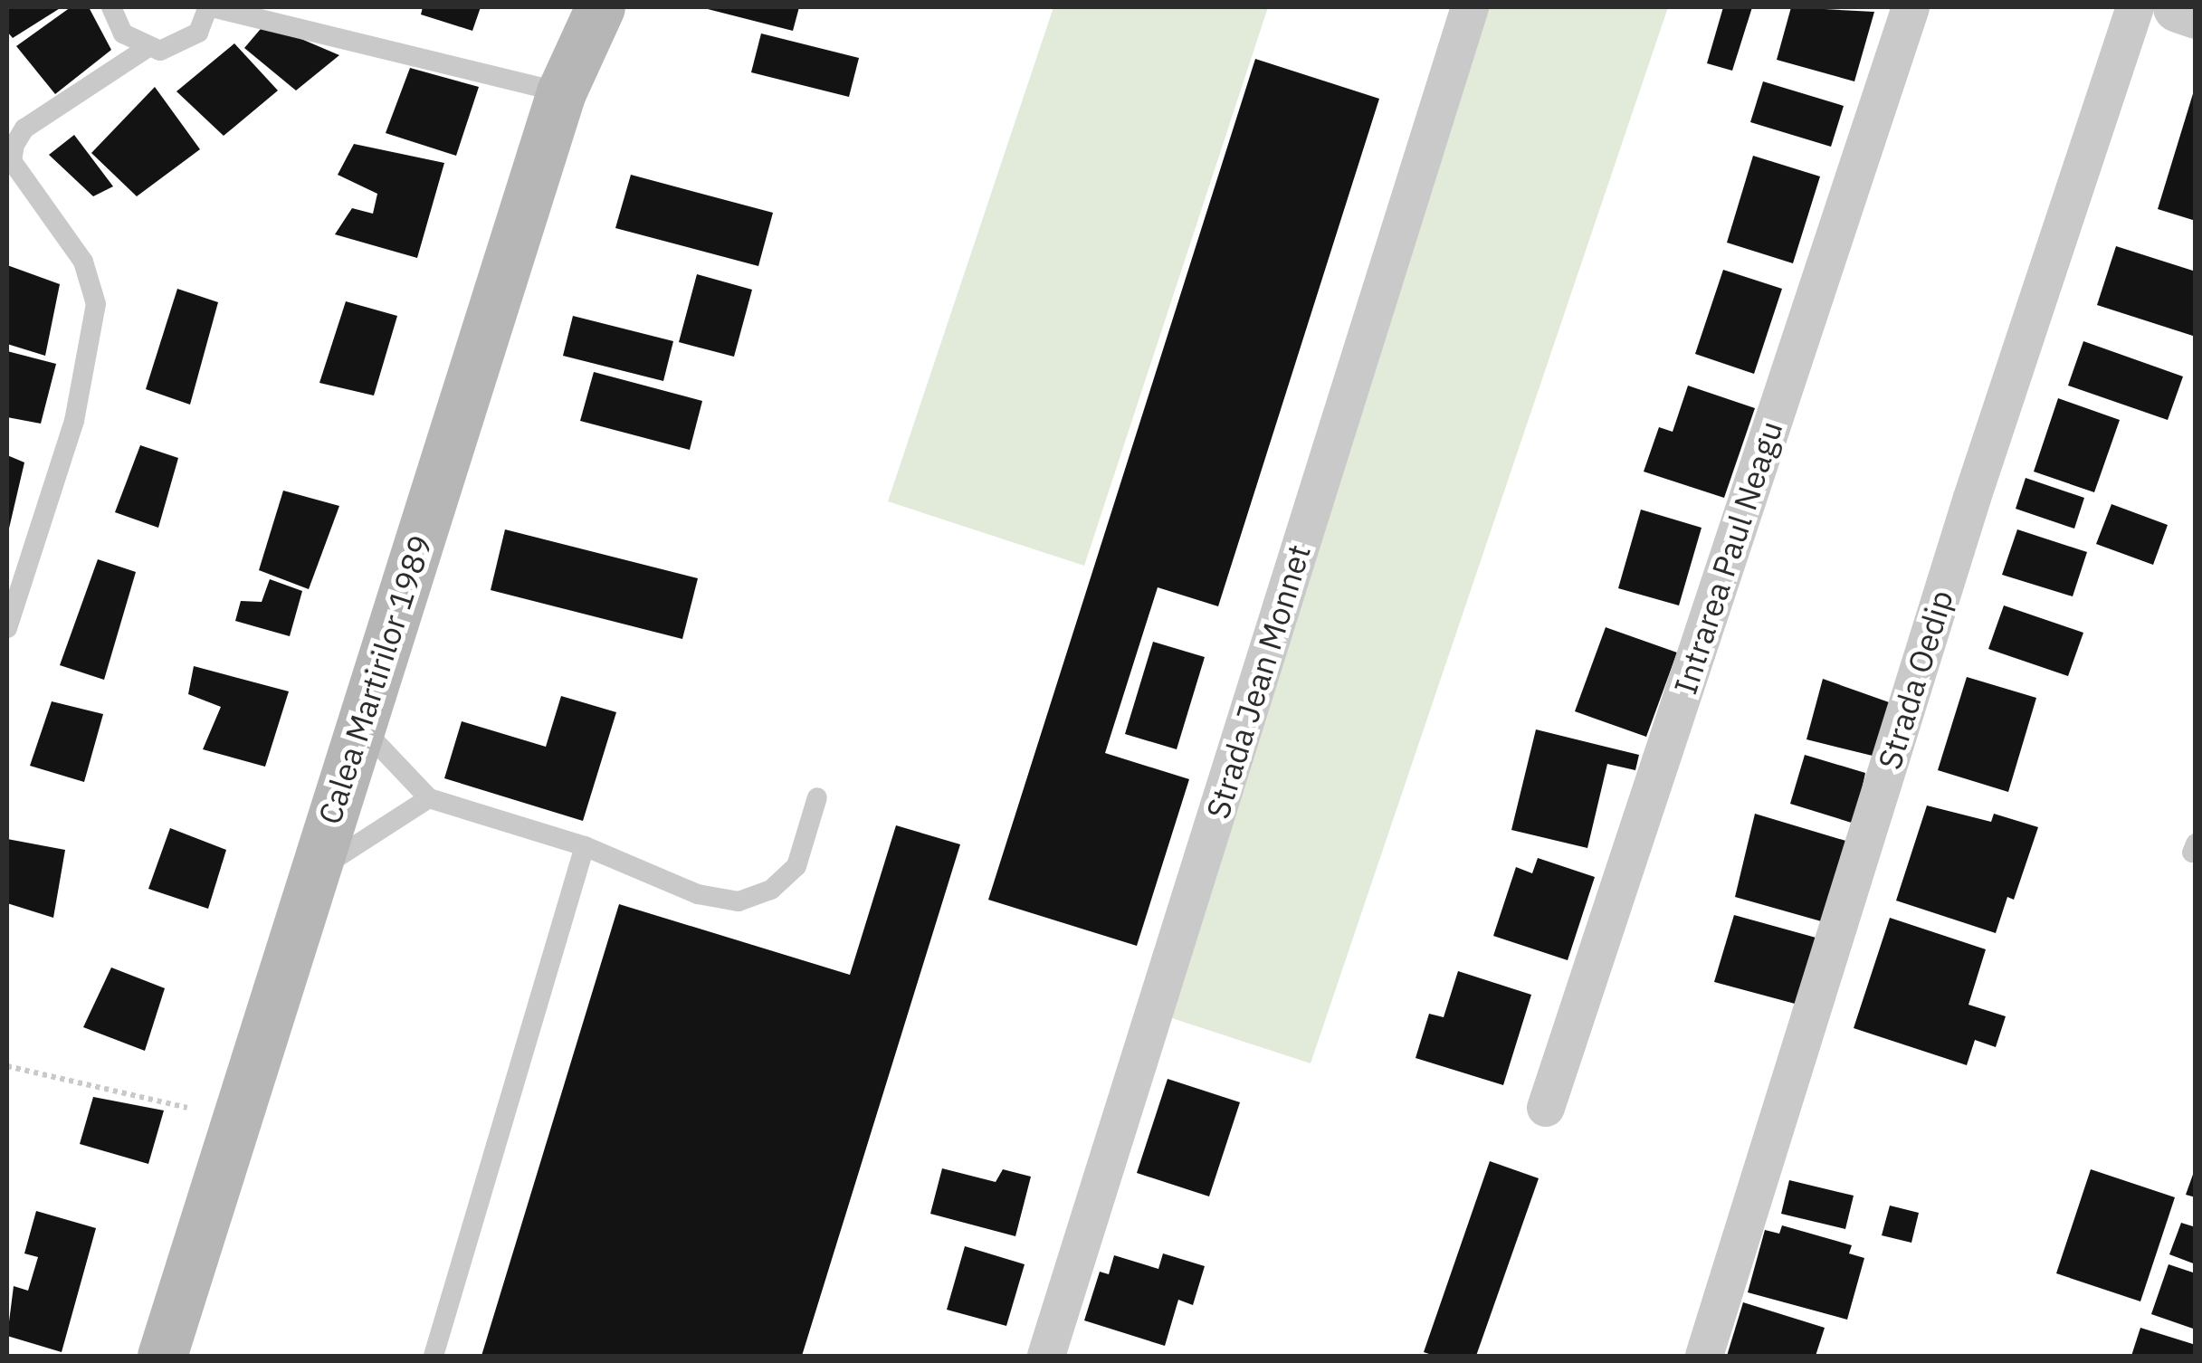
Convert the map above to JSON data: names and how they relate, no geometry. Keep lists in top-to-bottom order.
{
  "streets": {
    "main road": ["Calea Martirilor 1989"],
    "street": ["Intrarea Paul Neagu", "Strada Oedip", "Strada Jean Monnet"]
  }
}
